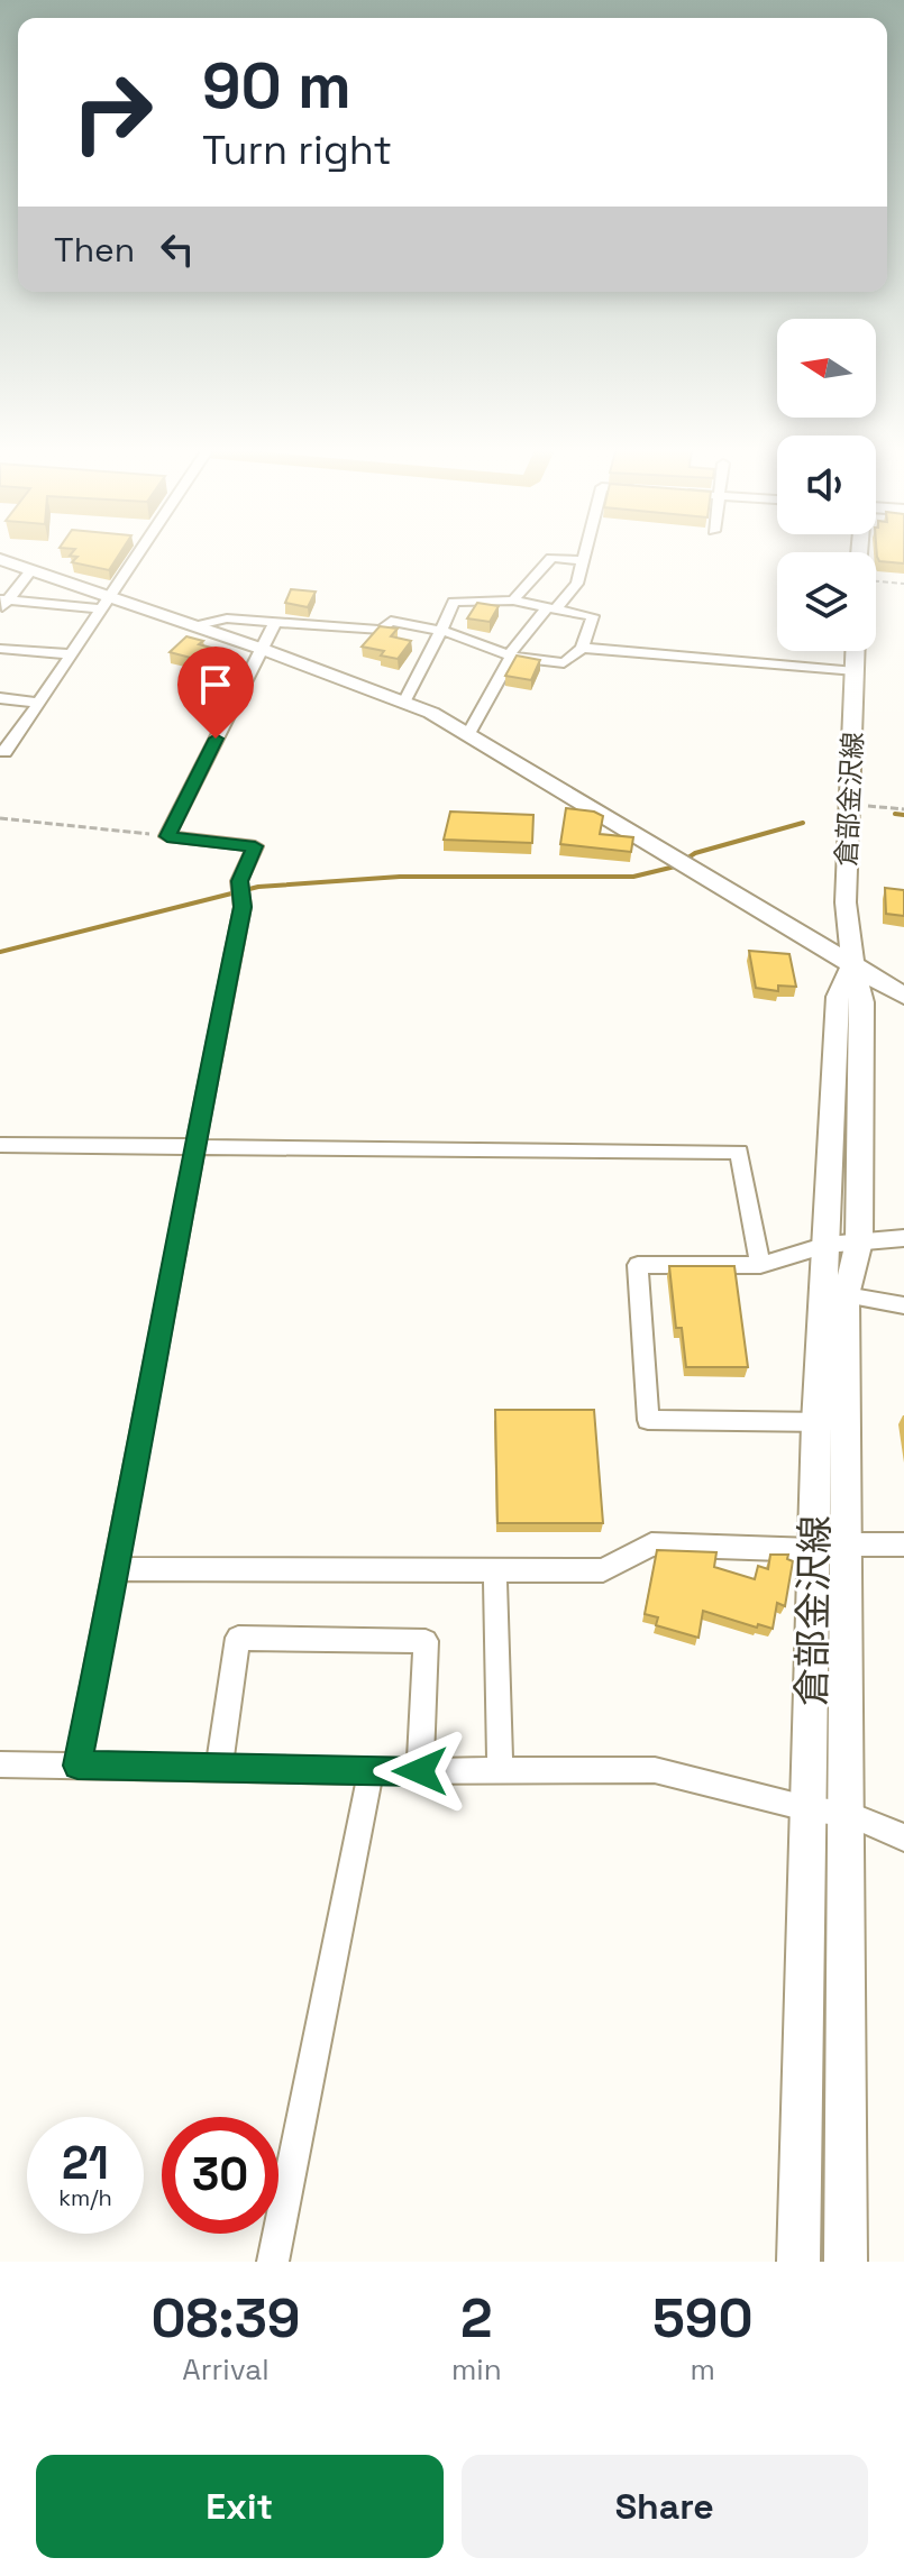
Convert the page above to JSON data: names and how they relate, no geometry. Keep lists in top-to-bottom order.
{
  "streets": {
    "main road": ["倉部金沢線"]
  },
  "north": "left",
  "page": {
    "turn": ["90 m", "Turn right"],
    "then": "Then",
    "speed": "21 km/h",
    "limit": "30",
    "eta": [
      "08:39",
      "Arrival",
      "2",
      "min",
      "590",
      "m"
    ],
    "buttons": ["Exit", "Share"]
  }
}
